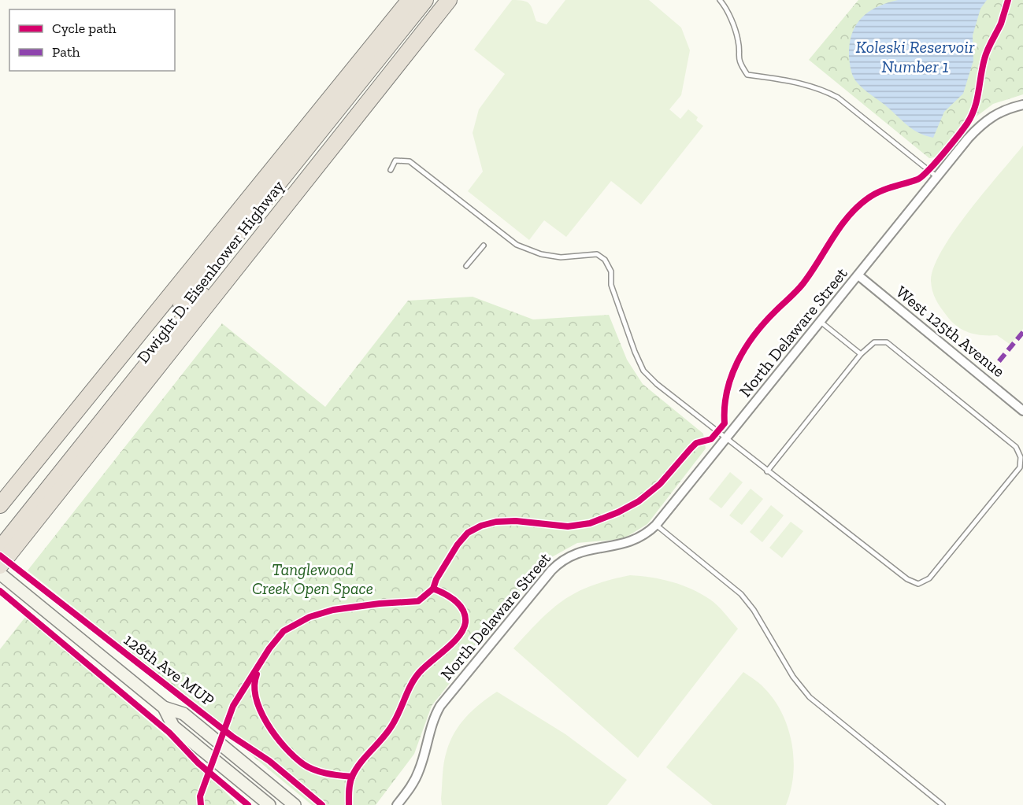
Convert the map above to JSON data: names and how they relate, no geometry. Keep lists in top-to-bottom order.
{
  "streets": {
    "highway": ["Dwight D. Eisenhower Highway"],
    "street": ["West 125th Avenue", "North Delaware Street"],
    "cycle path": ["128th Ave MUP"]
  },
  "crossings": [
    ["West 125th Avenue", "North Delaware Street"]
  ],
  "water": ["Koleski Reservoir Number 1"],
  "parks": ["Tanglewood Creek Open Space"],
  "legend": ["Cycle path", "Path"]
}
